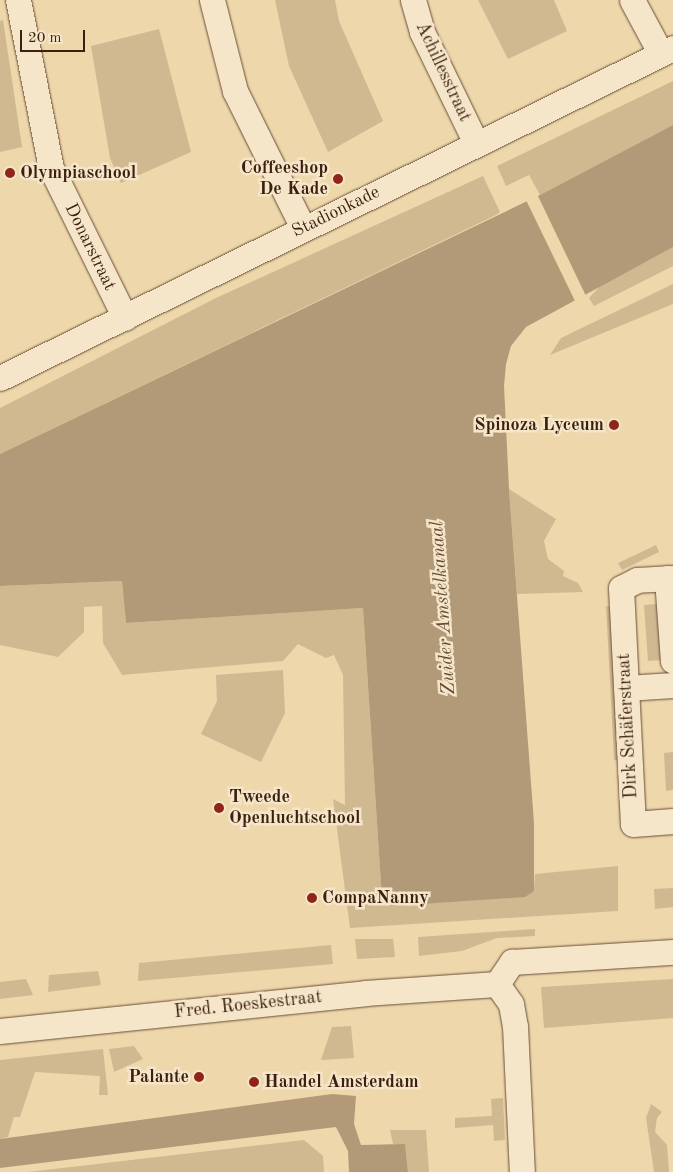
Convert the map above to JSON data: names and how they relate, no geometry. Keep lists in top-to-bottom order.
{
  "streets": {
    "street": [
      "Achillesstraat",
      "Stadionkade",
      "Donarstraat",
      "Dirk Schäferstraat",
      "Fred. Roeskestraat"
    ]
  },
  "crossings": [
    ["Achillesstraat", "Stadionkade"],
    ["Stadionkade", "Donarstraat"]
  ],
  "water": ["Zuider Amstelkanaal"],
  "places": [
    "Olympiaschool",
    "Coffeeshop De Kade",
    "Spinoza Lyceum",
    "Tweede Openluchtschool",
    "CompaNanny",
    "Palante",
    "Handel Amsterdam"
  ],
  "scale_bar": "20 m"
}
